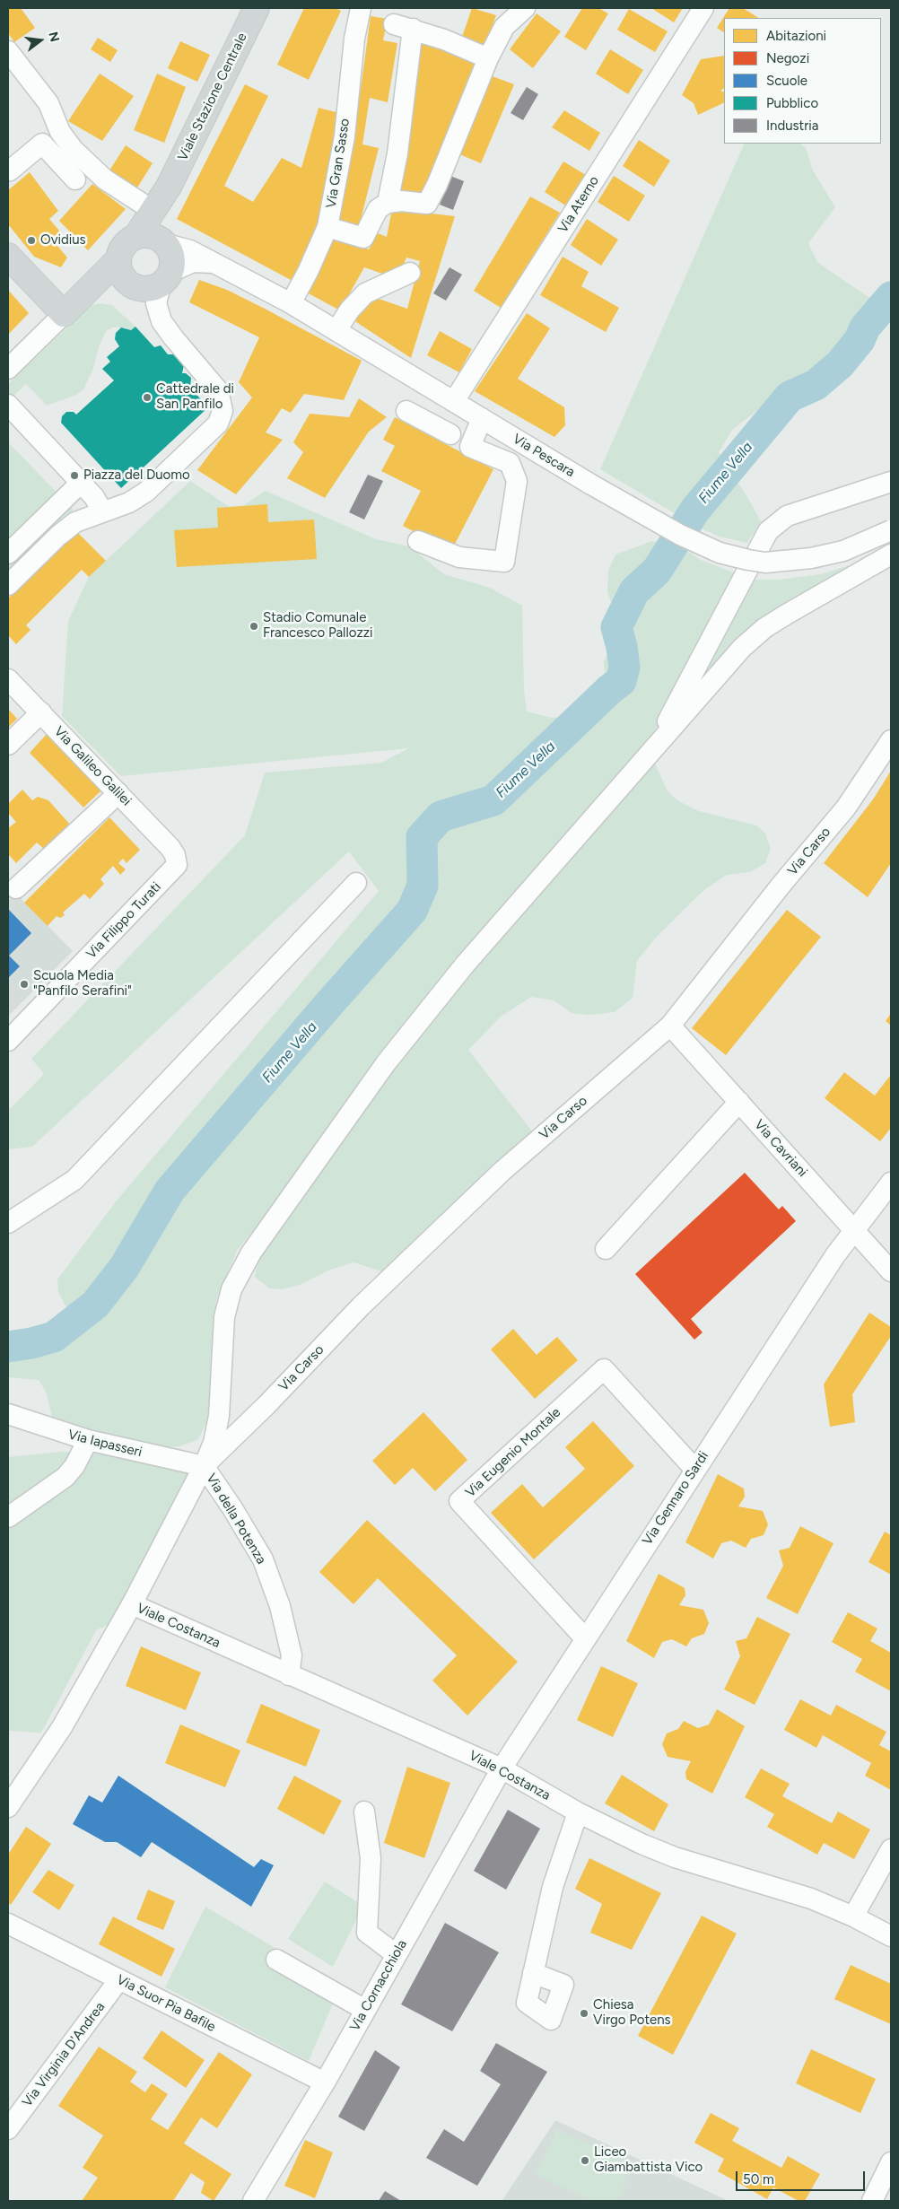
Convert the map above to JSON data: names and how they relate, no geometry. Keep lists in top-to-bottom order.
{
  "streets": {
    "main road": ["Viale Stazione Centrale"],
    "street": [
      "Via Gran Sasso",
      "Via Aterno",
      "Via Pescara",
      "Via Galileo Galilei",
      "Via Carso",
      "Via Filippo Turati",
      "Via Cavriani",
      "Via Iapasseri",
      "Via Eugenio Montale",
      "Via Gennaro Sardi",
      "Via della Potenza",
      "Viale Costanza",
      "Via Cornacchiola",
      "Via Suor Pia Bafile",
      "Via Virginia D'Andrea"
    ]
  },
  "crossings": [
    ["Viale Stazione Centrale", "Via Pescara"],
    ["Via Gran Sasso", "Via Pescara"],
    ["Via Aterno", "Via Pescara"],
    ["Via Galileo Galilei", "Via Filippo Turati"],
    ["Via Carso", "Via Cavriani"],
    ["Via Carso", "Via Iapasseri"],
    ["Via Carso", "Via della Potenza"],
    ["Via Cavriani", "Via Gennaro Sardi"],
    ["Via Iapasseri", "Via della Potenza"],
    ["Via Eugenio Montale", "Via Gennaro Sardi"],
    ["Via Gennaro Sardi", "Viale Costanza"],
    ["Via Gennaro Sardi", "Via Cornacchiola"],
    ["Via della Potenza", "Viale Costanza"],
    ["Viale Costanza", "Via Cornacchiola"],
    ["Via Cornacchiola", "Via Suor Pia Bafile"],
    ["Via Suor Pia Bafile", "Via Virginia D'Andrea"]
  ],
  "water": ["Fiume Vella"],
  "places": [
    "Ovidius",
    "Cattedrale di San Panfilo",
    "Piazza del Duomo",
    "Stadio Comunale Francesco Pallozzi",
    "Scuola Media \"Panfilo Serafini\"",
    "Chiesa Virgo Potens",
    "Liceo Giambattista Vico"
  ],
  "legend": [
    "Abitazioni",
    "Negozi",
    "Scuole",
    "Pubblico",
    "Industria"
  ],
  "scale_bar": "50 m",
  "north": "right"
}
